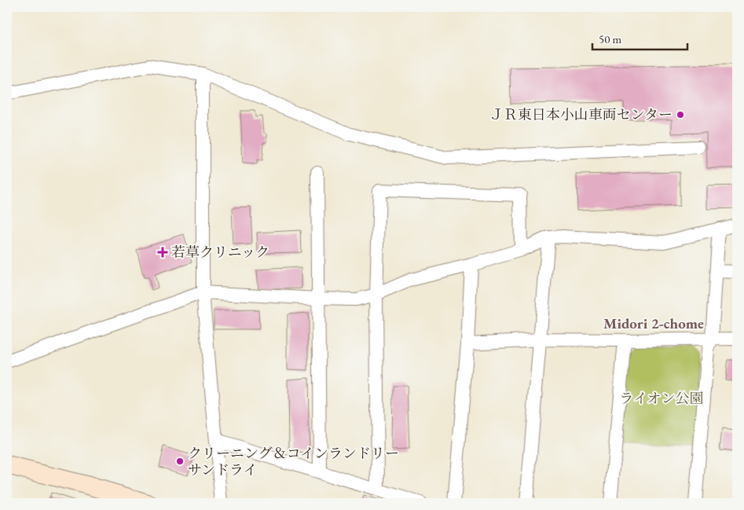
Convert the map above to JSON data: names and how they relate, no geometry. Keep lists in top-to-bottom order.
{
  "districts": ["Midori 2-chome"],
  "parks": ["ライオン公園"],
  "places": {
    "other": ["ＪＲ東日本小山車両センター", "クリーニング＆コインランドリー サンドライ"],
    "health": ["若草クリニック"]
  },
  "scale_bar": "50 m"
}
